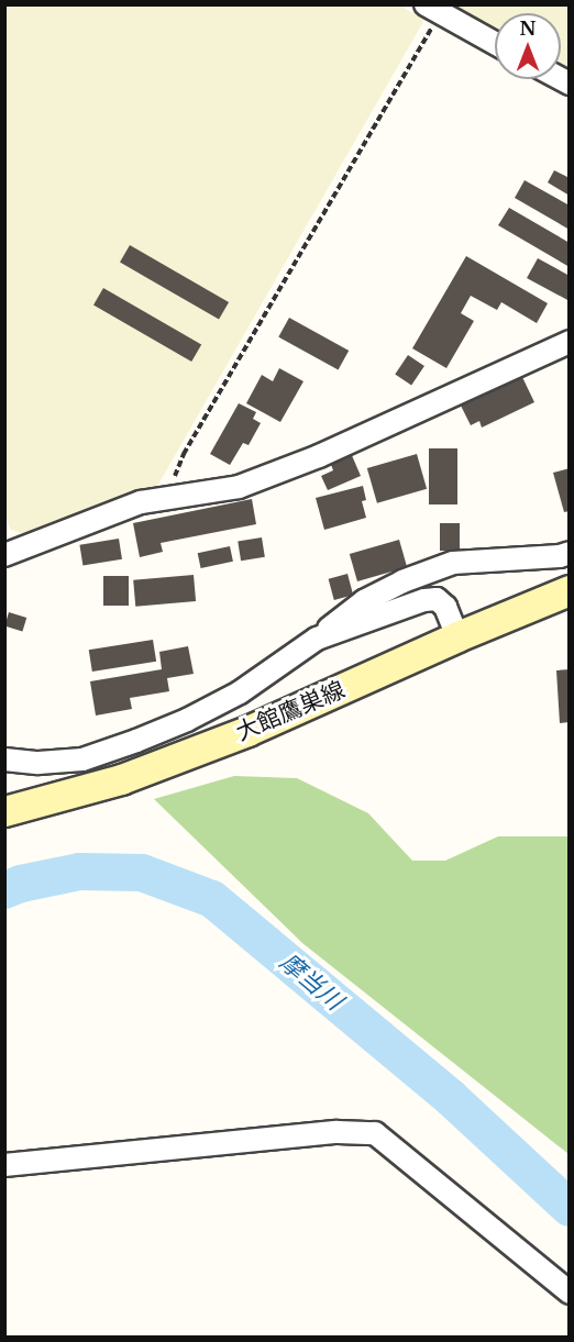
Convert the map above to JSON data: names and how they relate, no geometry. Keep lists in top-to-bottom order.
{
  "streets": {
    "main road": ["大館鷹巣線"]
  },
  "water": ["摩当川"],
  "north": "top"
}
